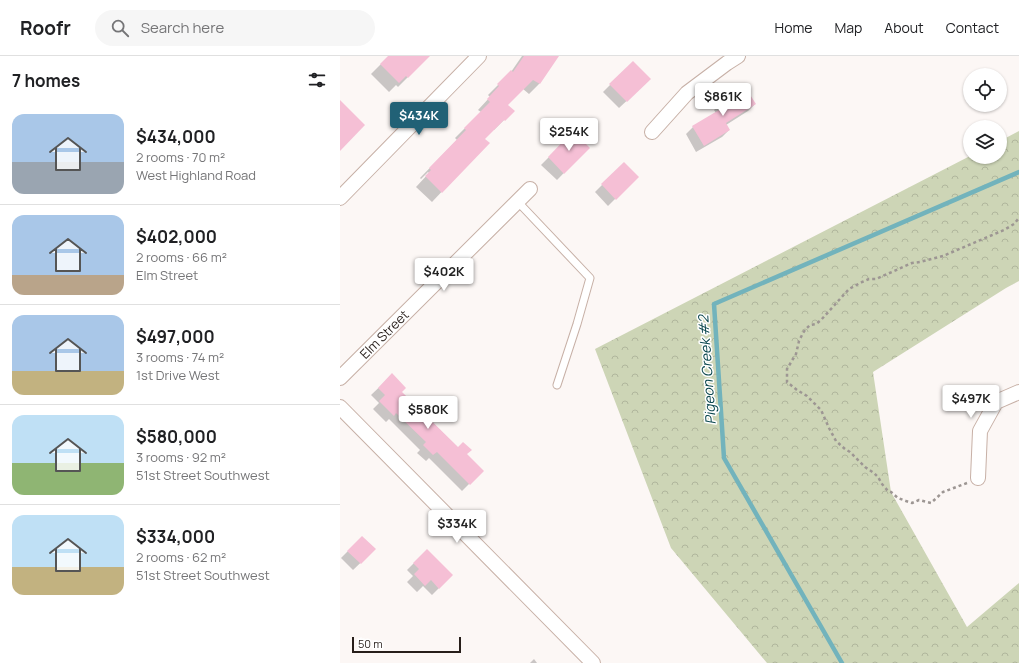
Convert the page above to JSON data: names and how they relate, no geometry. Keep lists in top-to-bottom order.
{
  "streets": {
    "street": ["Elm Street"]
  },
  "water": ["Pigeon Creek #2"],
  "scale_bar": "50 m",
  "page": {
    "header": "Roofr",
    "search": "Search here",
    "nav": [
      "Home",
      "Map",
      "About",
      "Contact"
    ],
    "heading": "7 homes",
    "price": [
      "$861K",
      "$434K",
      "$254K",
      "$402K",
      "$497K",
      "$580K",
      "$334K"
    ],
    "list": [
      {
        "name": "$434,000",
        "note": "2 rooms · 70 m² · West Highland Road"
      },
      {
        "name": "$402,000",
        "note": "2 rooms · 66 m² · Elm Street"
      },
      {
        "name": "$497,000",
        "note": "3 rooms · 74 m² · 1st Drive West"
      },
      {
        "name": "$580,000",
        "note": "3 rooms · 92 m² · 51st Street Southwest"
      },
      {
        "name": "$334,000",
        "note": "2 rooms · 62 m² · 51st Street Southwest"
      }
    ],
    "scale": "50 m"
  }
}
